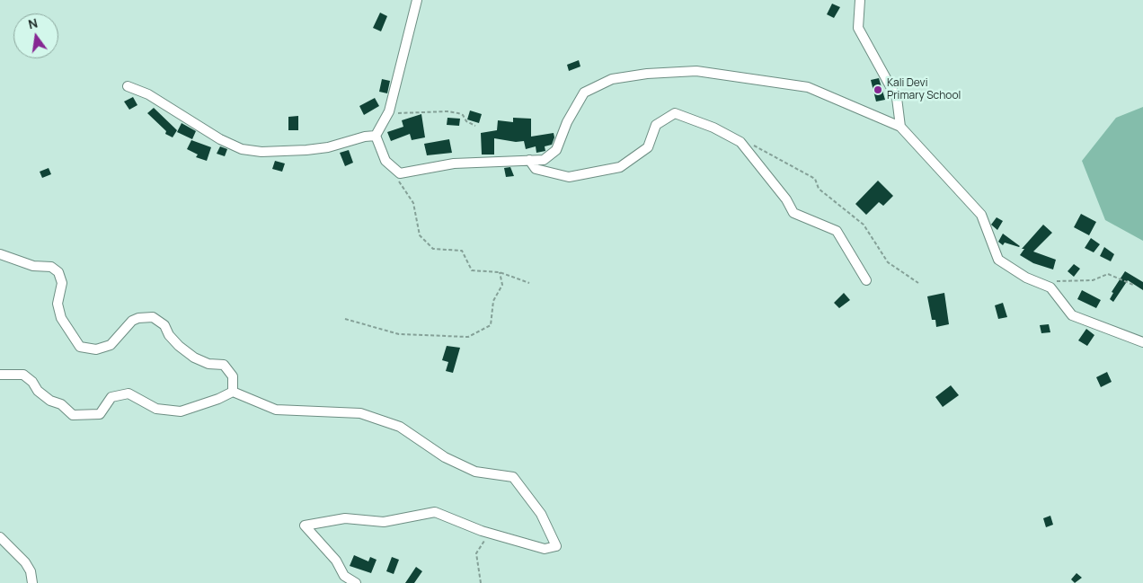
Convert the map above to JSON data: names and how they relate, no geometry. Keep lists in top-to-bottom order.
{
  "places": ["Kali Devi Primary School"],
  "north": "top"
}
